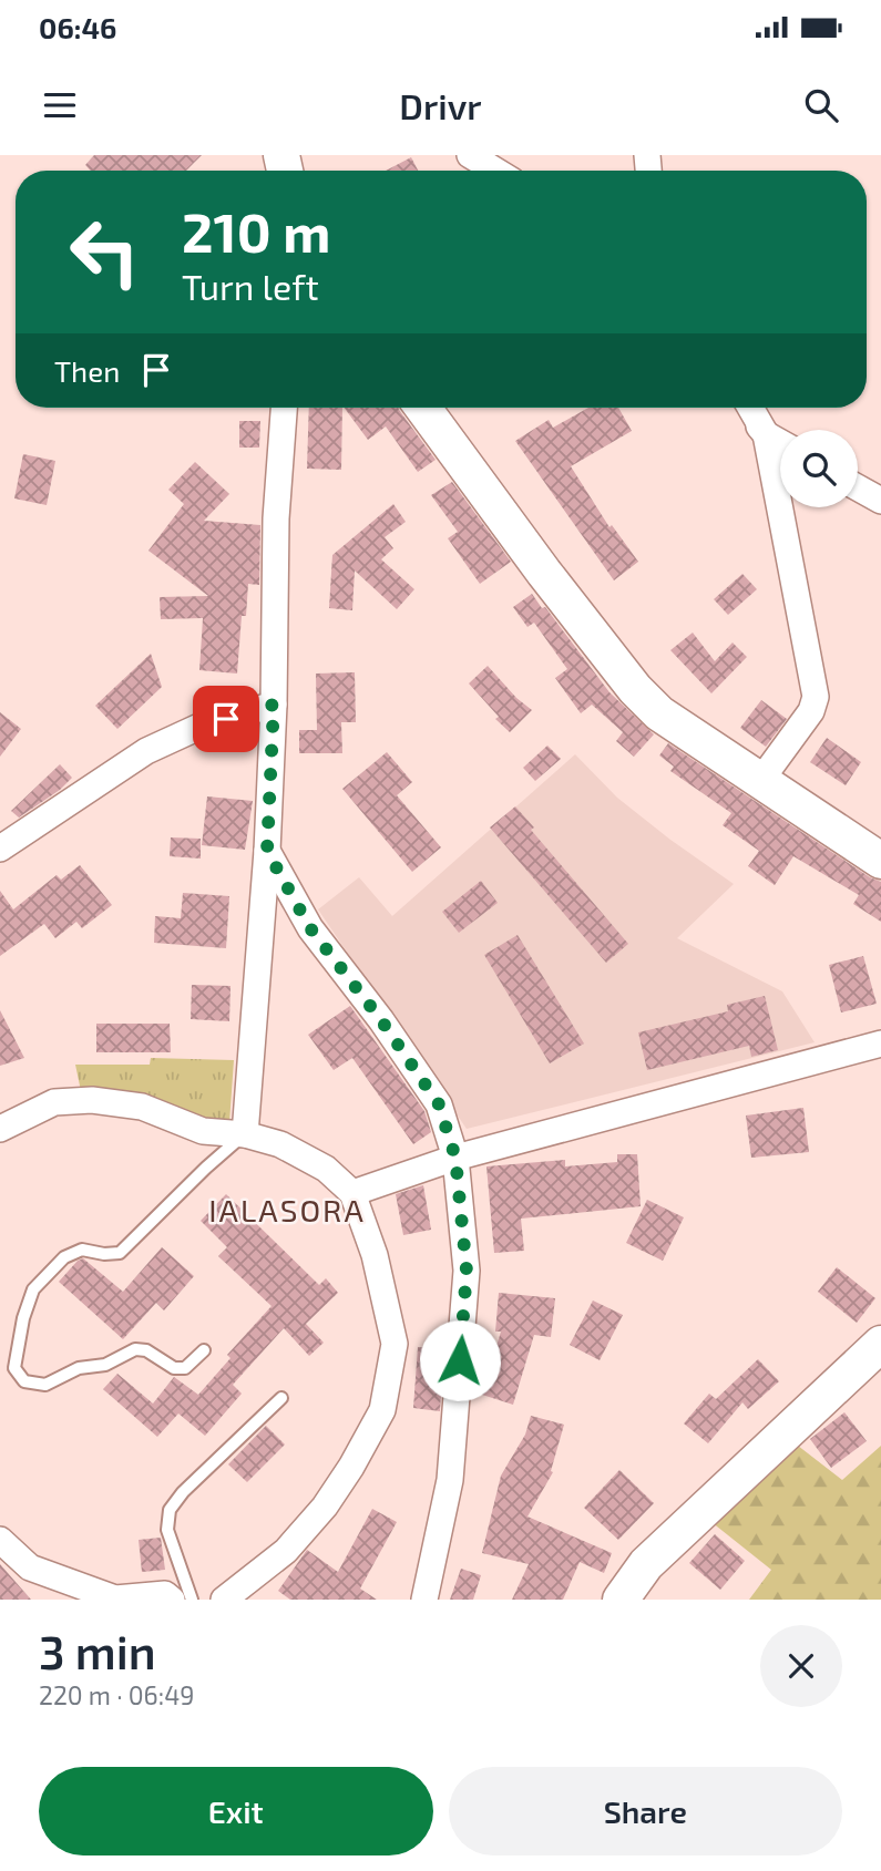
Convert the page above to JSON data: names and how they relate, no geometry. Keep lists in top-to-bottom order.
{
  "districts": ["IALASORA"],
  "page": {
    "status": "06:46",
    "header": "Drivr",
    "turn": ["210 m", "Turn left"],
    "then": "Then",
    "heading": ["3 min", "220 m · 06:49"],
    "buttons": ["Exit", "Share"]
  }
}
